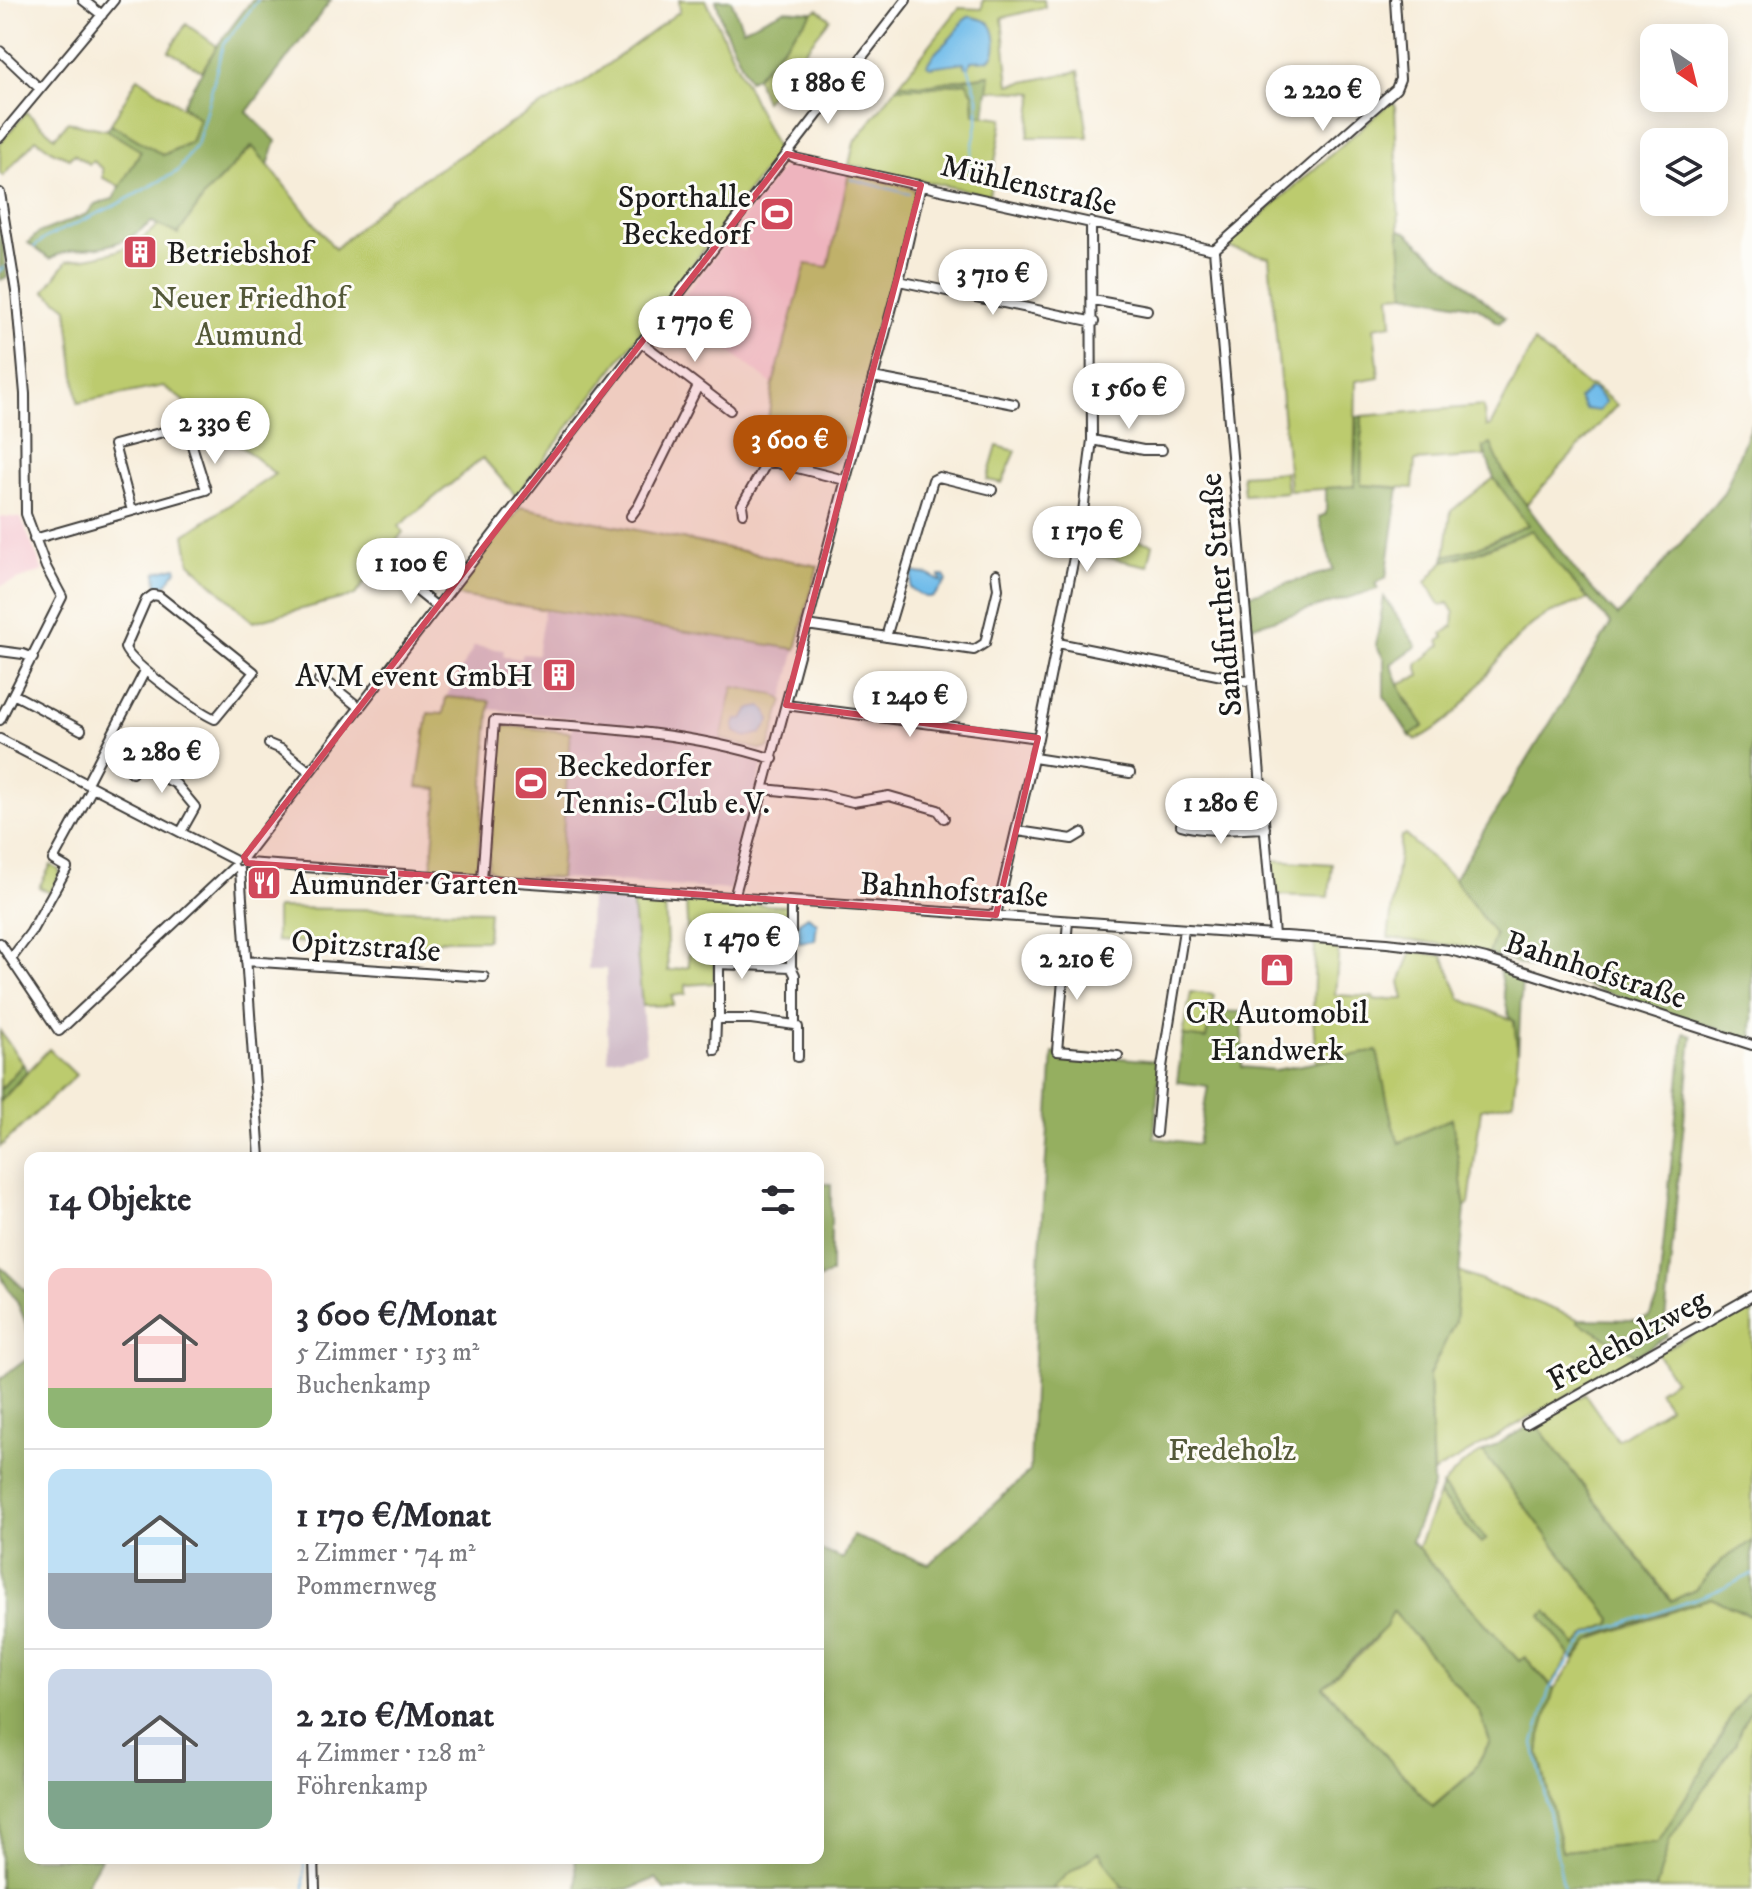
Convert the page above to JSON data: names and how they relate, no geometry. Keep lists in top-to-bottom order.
{
  "streets": {
    "street": [
      "Mühlenstraße",
      "Sandfurther Straße",
      "Bahnhofstraße",
      "Opitzstraße",
      "Fredeholzweg"
    ]
  },
  "crossings": [
    ["Mühlenstraße", "Sandfurther Straße"],
    ["Sandfurther Straße", "Bahnhofstraße"]
  ],
  "parks": ["Neuer Friedhof Aumund", "Fredeholz"],
  "places": {
    "sports": ["Sporthalle Beckedorf", "Beckedorfer Tennis-Club e.V."],
    "building": ["Betriebshof", "AVM event GmbH"],
    "restaurant": ["Aumunder Garten"],
    "shop": ["CR Automobil Handwerk"]
  },
  "north": "bottom right",
  "page": {
    "price": [
      "1 880 €",
      "2 220 €",
      "3 710 €",
      "1 770 €",
      "1 560 €",
      "2 330 €",
      "3 600 €",
      "1 170 €",
      "1 100 €",
      "1 240 €",
      "2 280 €",
      "1 280 €",
      "1 470 €",
      "2 210 €"
    ],
    "heading": "14 Objekte",
    "list": [
      {
        "name": "3 600 €/Monat",
        "note": "5 Zimmer · 153 m² · Buchenkamp"
      },
      {
        "name": "1 170 €/Monat",
        "note": "2 Zimmer · 74 m² · Pommernweg"
      },
      {
        "name": "2 210 €/Monat",
        "note": "4 Zimmer · 128 m² · Föhrenkamp"
      }
    ]
  }
}
